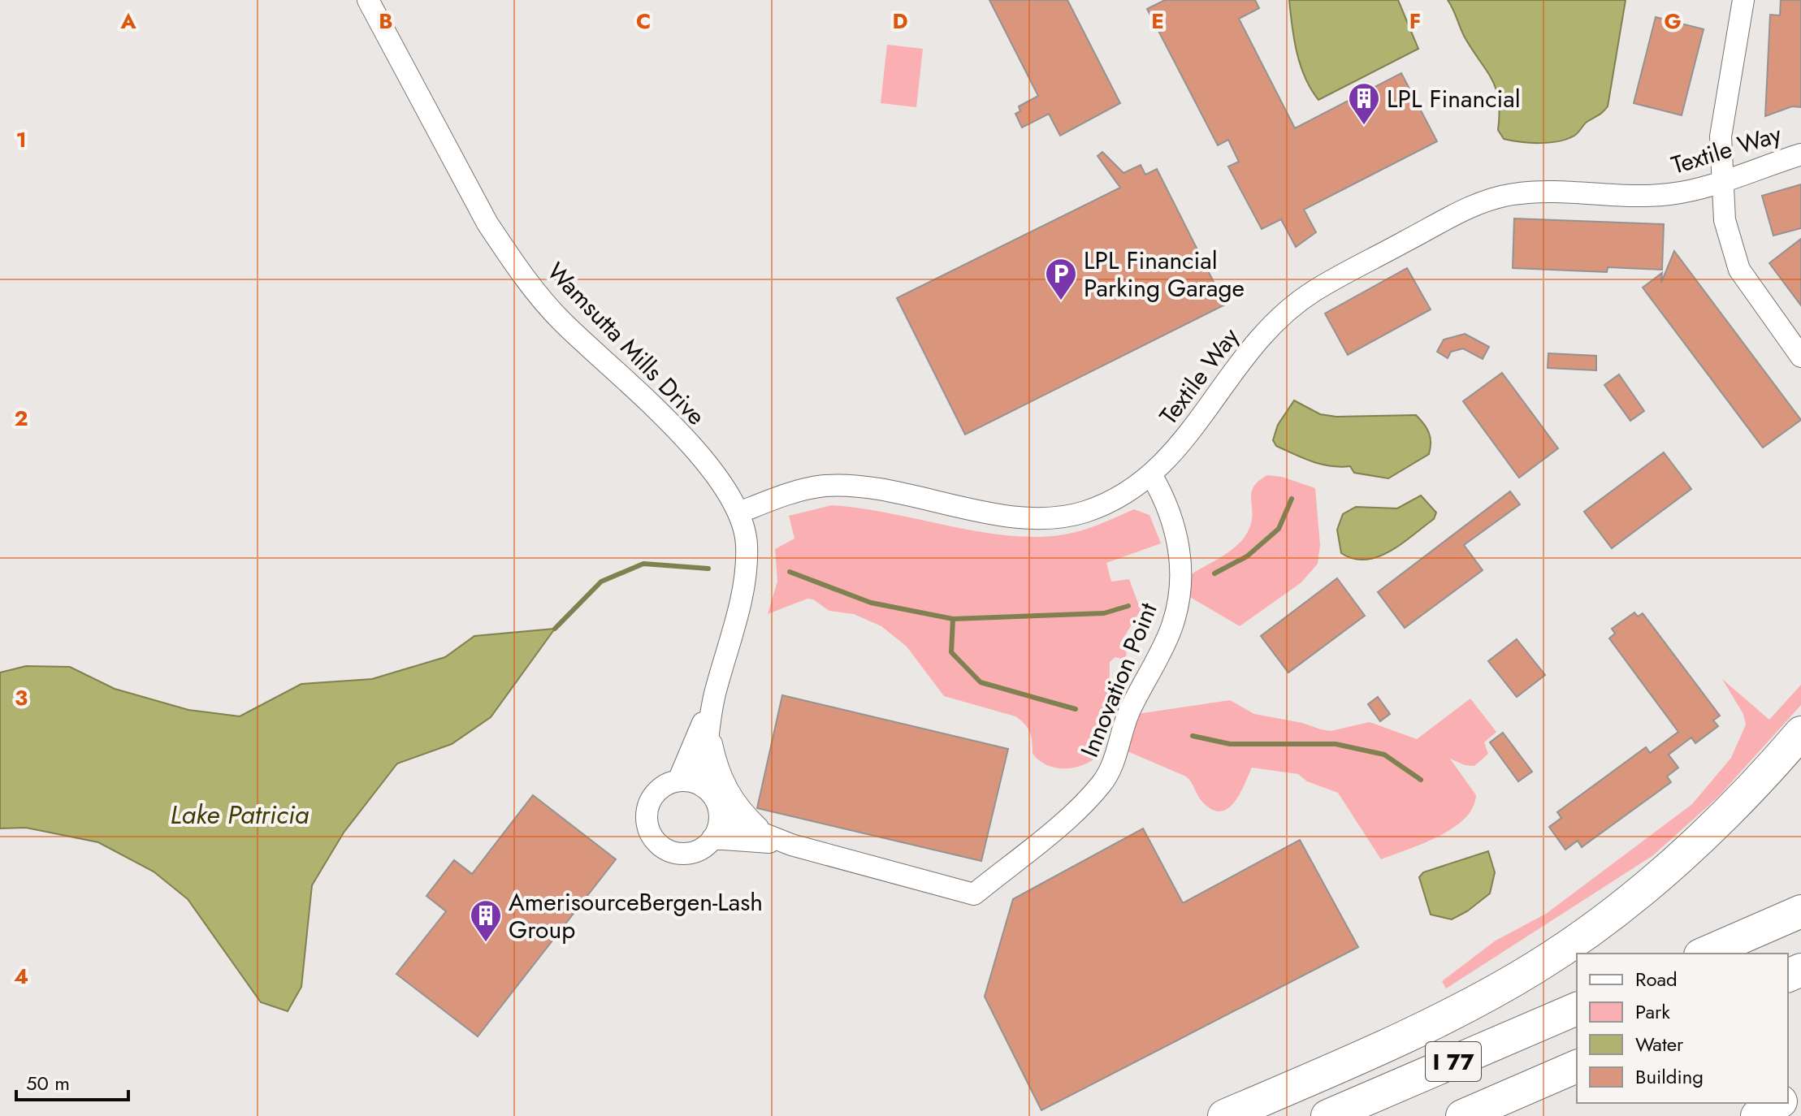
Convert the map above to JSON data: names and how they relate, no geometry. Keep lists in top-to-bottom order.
{
  "streets": {
    "highway": ["I 77"],
    "street": ["Textile Way", "Wamsutta Mills Drive", "Innovation Point"]
  },
  "crossings": [
    ["Textile Way", "Wamsutta Mills Drive"],
    ["Textile Way", "Innovation Point"]
  ],
  "water": ["Lake Patricia"],
  "places": {
    "building": ["LPL Financial", "AmerisourceBergen-Lash Group"],
    "parking": ["LPL Financial Parking Garage"]
  },
  "legend": [
    "Road",
    "Park",
    "Water",
    "Building"
  ],
  "scale_bar": "50 m",
  "grid": {
    "columns": [
      "A",
      "B",
      "C",
      "D",
      "E",
      "F",
      "G"
    ],
    "rows": [
      "1",
      "2",
      "3",
      "4"
    ]
  }
}
